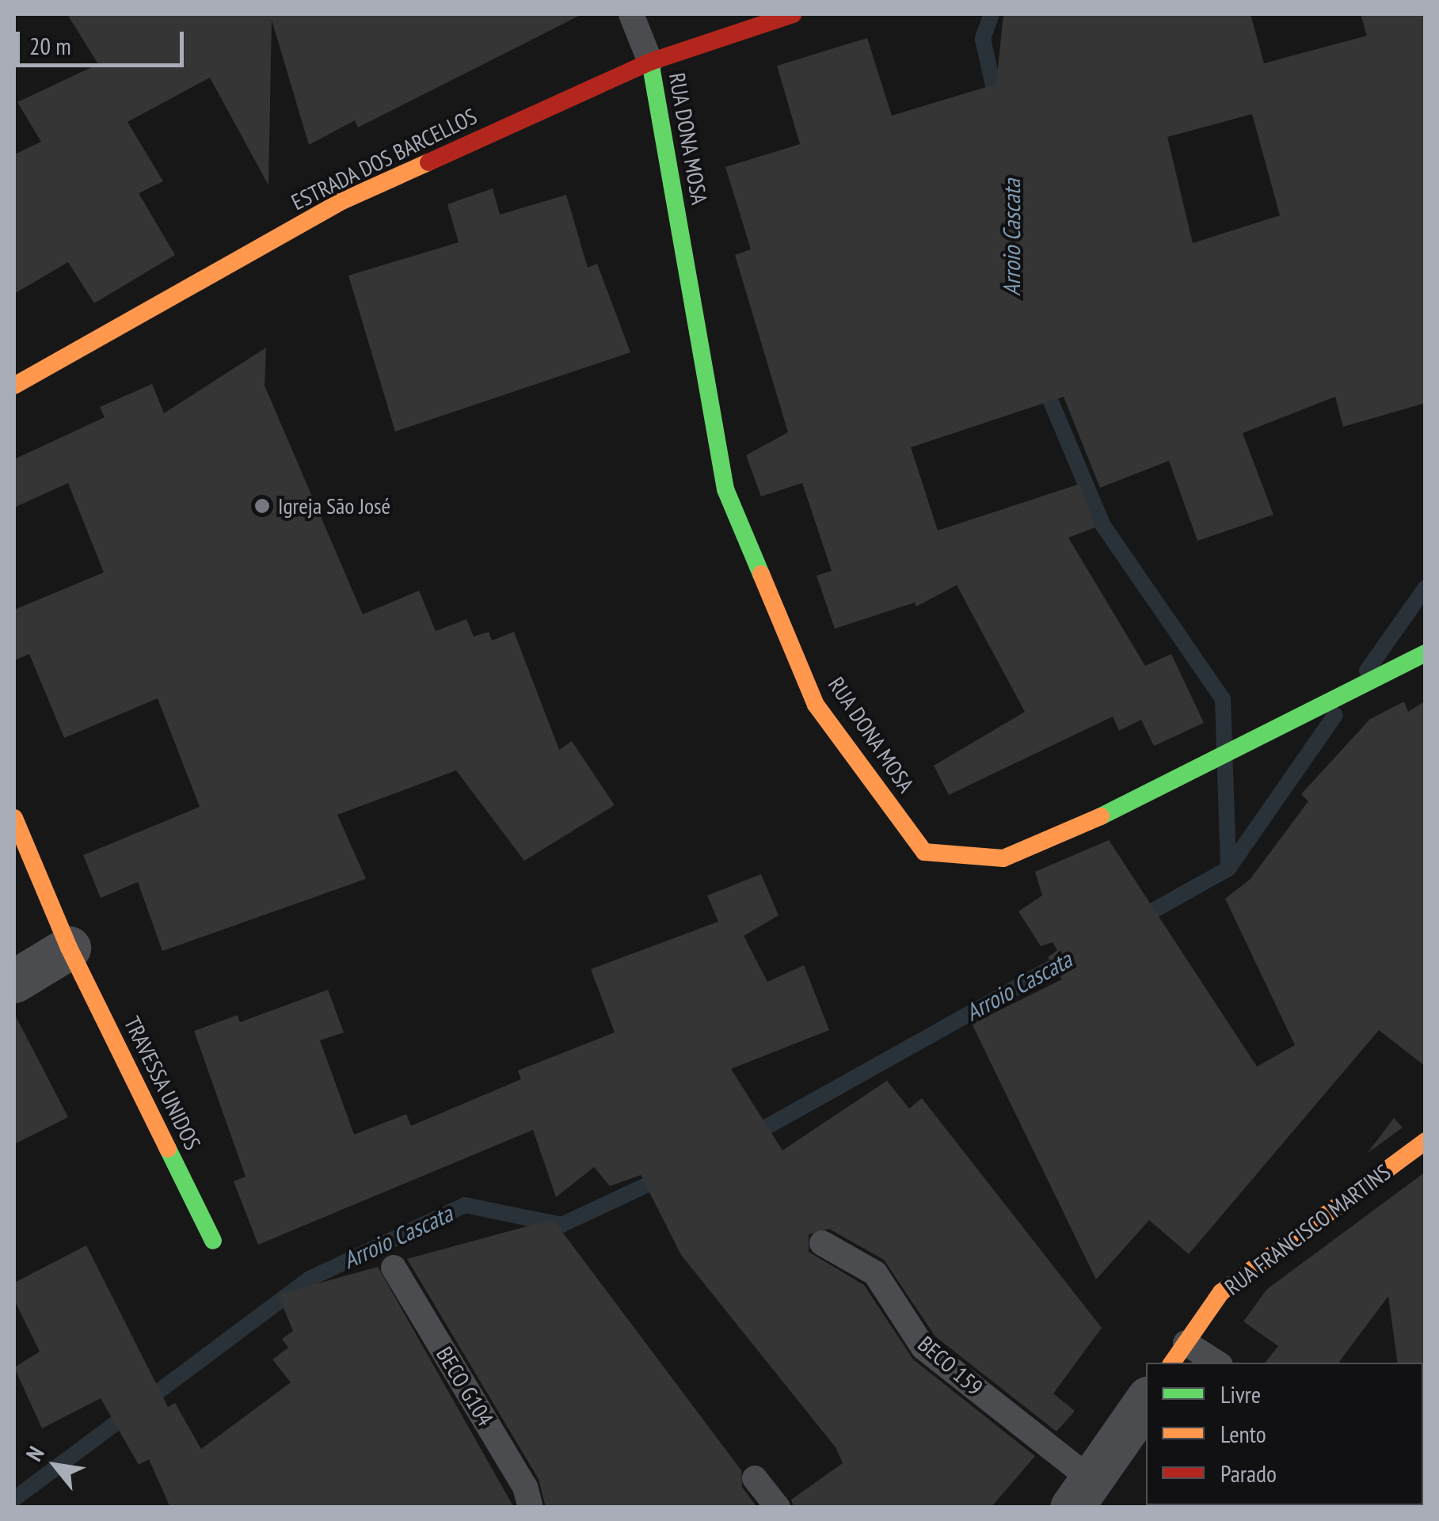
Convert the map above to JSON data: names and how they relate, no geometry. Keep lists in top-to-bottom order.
{
  "streets": {
    "street": [
      "RUA DONA MOSA",
      "ESTRADA DOS BARCELLOS",
      "TRAVESSA UNIDOS",
      "RUA FRANCISCO MARTINS"
    ],
    "lane": ["BECO 159", "BECO G104"]
  },
  "crossings": [
    ["RUA DONA MOSA", "ESTRADA DOS BARCELLOS"]
  ],
  "water": ["Arroio Cascata"],
  "places": ["Igreja São José"],
  "legend": ["Livre", "Lento", "Parado"],
  "scale_bar": "20 m",
  "north": "top left"
}
